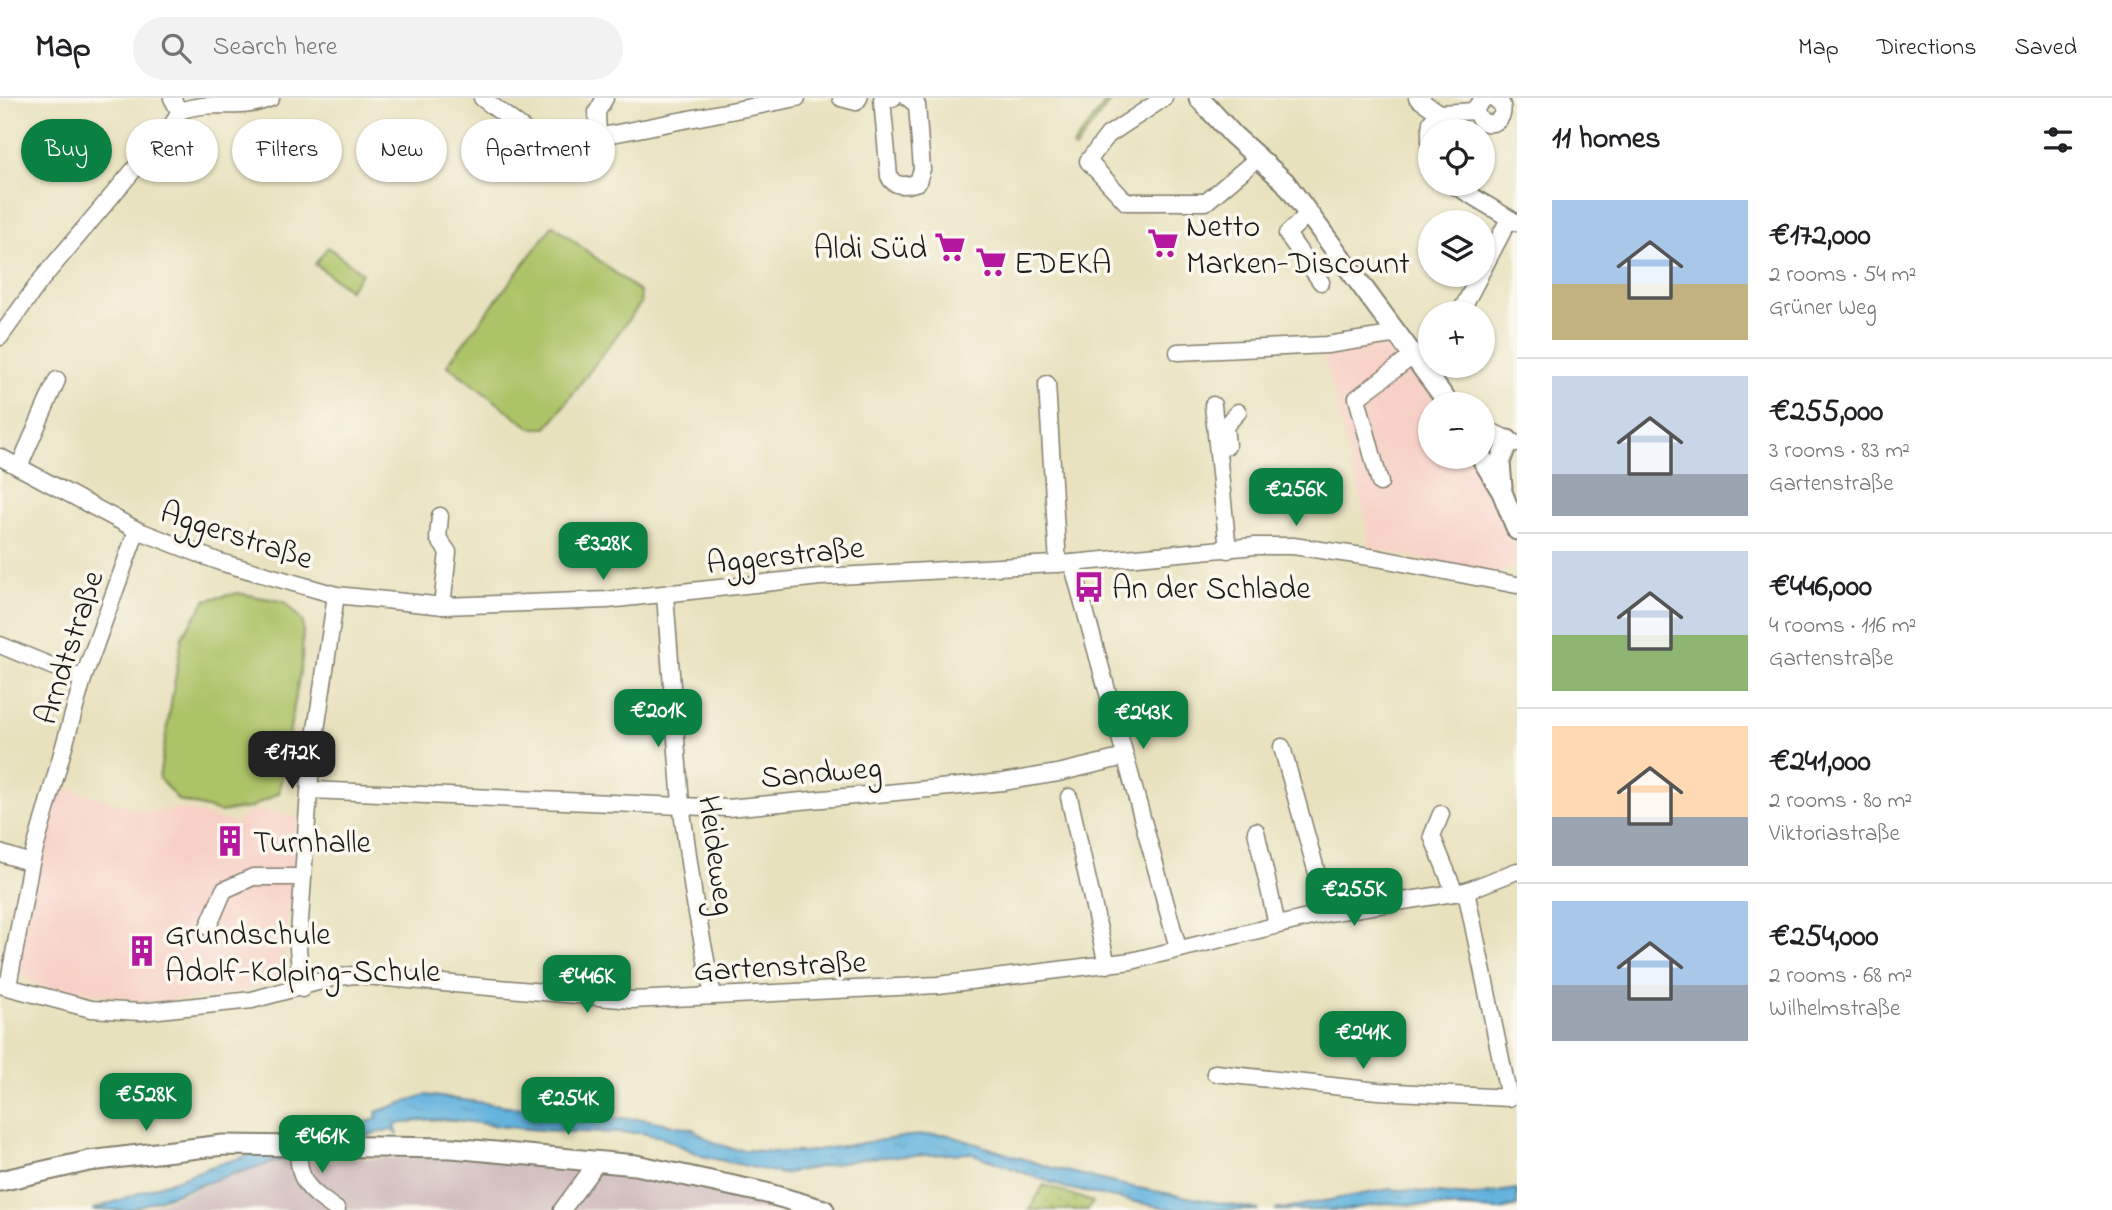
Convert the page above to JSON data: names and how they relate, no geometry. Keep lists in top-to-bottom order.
{
  "streets": {
    "street": [
      "Aggerstraße",
      "Arndtstraße",
      "Sandweg",
      "Heideweg",
      "Gartenstraße"
    ]
  },
  "crossings": [
    ["Aggerstraße", "Arndtstraße"],
    ["Aggerstraße", "Heideweg"],
    ["Arndtstraße", "Gartenstraße"],
    ["Sandweg", "Heideweg"],
    ["Heideweg", "Gartenstraße"]
  ],
  "places": {
    "supermarket": ["Netto Marken-Discount", "Aldi Süd", "EDEKA"],
    "bus stop": ["An der Schlade"],
    "building": ["Turnhalle", "Grundschule Adolf-Kolping-Schule"]
  },
  "page": {
    "header": "Map",
    "search": "Search here",
    "nav": ["Map", "Directions", "Saved"],
    "heading": "11 homes",
    "map_buttons": ["+", "−"],
    "chip": [
      "Buy",
      "Rent",
      "Filters",
      "New",
      "Apartment"
    ],
    "list": [
      {
        "name": "€172,000",
        "note": "2 rooms · 54 m² · Grüner Weg"
      },
      {
        "name": "€255,000",
        "note": "3 rooms · 83 m² · Gartenstraße"
      },
      {
        "name": "€446,000",
        "note": "4 rooms · 116 m² · Gartenstraße"
      },
      {
        "name": "€241,000",
        "note": "2 rooms · 80 m² · Viktoriastraße"
      },
      {
        "name": "€254,000",
        "note": "2 rooms · 68 m² · Wilhelmstraße"
      }
    ],
    "price": [
      "€256K",
      "€328K",
      "€201K",
      "€243K",
      "€172K",
      "€255K",
      "€446K",
      "€241K",
      "€528K",
      "€254K",
      "€461K"
    ]
  }
}
